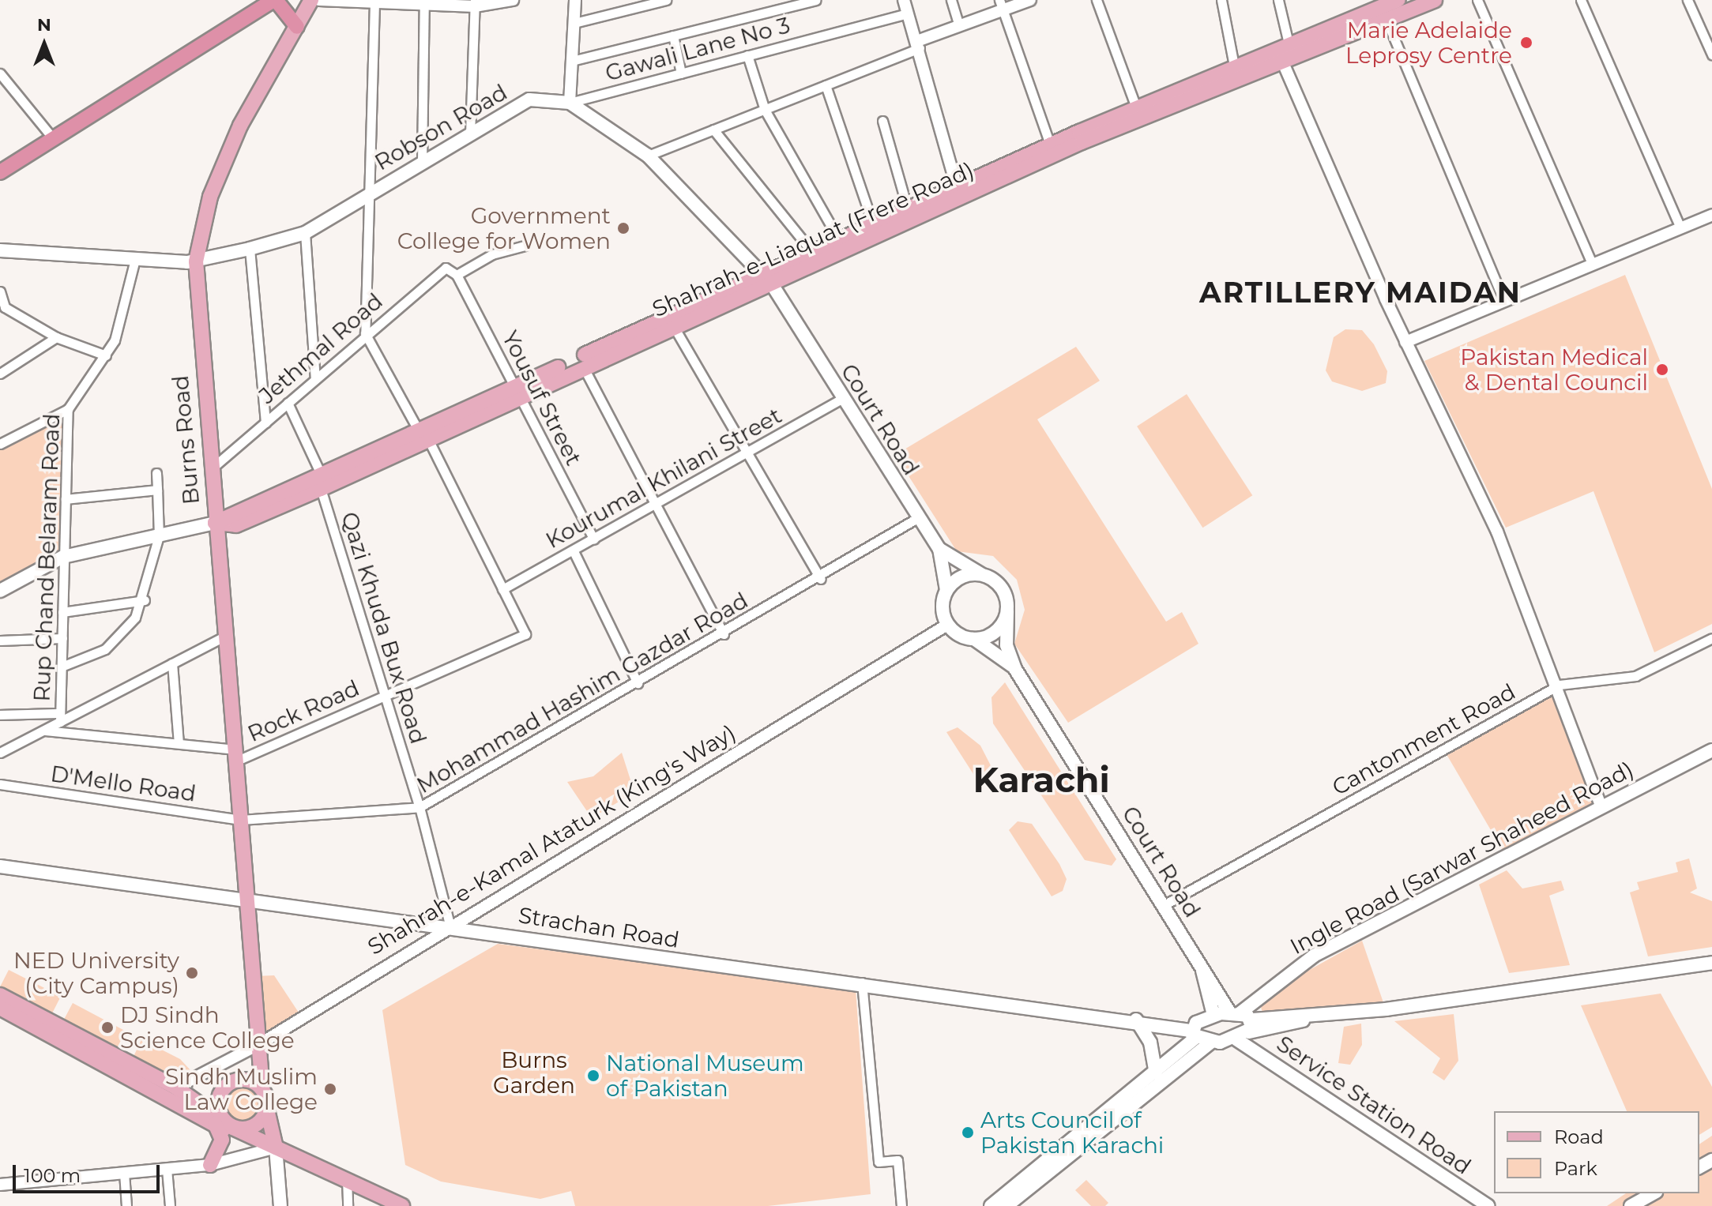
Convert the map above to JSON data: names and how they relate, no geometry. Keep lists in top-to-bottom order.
{
  "streets": {
    "main road": [
      "Robson Road",
      "Shahrah-e-Liaquat (Frere Road)",
      "Court Road",
      "Burns Road",
      "Ingle Road (Sarwar Shaheed Road)",
      "Strachan Road",
      "Service Station Road"
    ],
    "street": [
      "Gawali Lane No 3",
      "Jethmal Road",
      "Yousuf Street",
      "Kourumal Khilani Street",
      "Rup Chand Belaram Road",
      "Qazi Khuda Bux Road",
      "Mohammad Hashim Gazdar Road",
      "Rock Road",
      "Cantonment Road",
      "D'Mello Road",
      "Shahrah-e-Kamal Ataturk (King's Way)"
    ]
  },
  "crossings": [
    ["Gawali Lane No 3", "Robson Road"],
    ["Robson Road", "Court Road"],
    ["Robson Road", "Burns Road"],
    ["Robson Road", "Rup Chand Belaram Road"],
    ["Shahrah-e-Liaquat (Frere Road)", "Yousuf Street"],
    ["Shahrah-e-Liaquat (Frere Road)", "Court Road"],
    ["Shahrah-e-Liaquat (Frere Road)", "Burns Road"],
    ["Shahrah-e-Liaquat (Frere Road)", "Rup Chand Belaram Road"],
    ["Shahrah-e-Liaquat (Frere Road)", "Qazi Khuda Bux Road"],
    ["Jethmal Road", "Yousuf Street"],
    ["Jethmal Road", "Burns Road"],
    ["Jethmal Road", "Qazi Khuda Bux Road"],
    ["Yousuf Street", "Kourumal Khilani Street"],
    ["Court Road", "Kourumal Khilani Street"],
    ["Court Road", "Mohammad Hashim Gazdar Road"],
    ["Court Road", "Cantonment Road"],
    ["Court Road", "Shahrah-e-Kamal Ataturk (King's Way)"],
    ["Court Road", "Ingle Road (Sarwar Shaheed Road)"],
    ["Burns Road", "Mohammad Hashim Gazdar Road"],
    ["Burns Road", "Rock Road"],
    ["Burns Road", "D'Mello Road"],
    ["Burns Road", "Shahrah-e-Kamal Ataturk (King's Way)"],
    ["Burns Road", "Strachan Road"],
    ["Kourumal Khilani Street", "Rock Road"],
    ["Qazi Khuda Bux Road", "Mohammad Hashim Gazdar Road"],
    ["Qazi Khuda Bux Road", "Rock Road"],
    ["Qazi Khuda Bux Road", "Shahrah-e-Kamal Ataturk (King's Way)"],
    ["Qazi Khuda Bux Road", "Strachan Road"],
    ["Mohammad Hashim Gazdar Road", "D'Mello Road"],
    ["Shahrah-e-Kamal Ataturk (King's Way)", "Strachan Road"]
  ],
  "districts": ["ARTILLERY MAIDAN", "Karachi"],
  "parks": ["Burns Garden"],
  "places": [
    "Marie Adelaide Leprosy Centre",
    "Government College for Women",
    "Pakistan Medical & Dental Council",
    "NED University (City Campus)",
    "DJ Sindh Science College",
    "National Museum of Pakistan",
    "Sindh Muslim Law College",
    "Arts Council of Pakistan Karachi"
  ],
  "legend": ["Road", "Park"],
  "scale_bar": "100 m",
  "north": "top"
}
